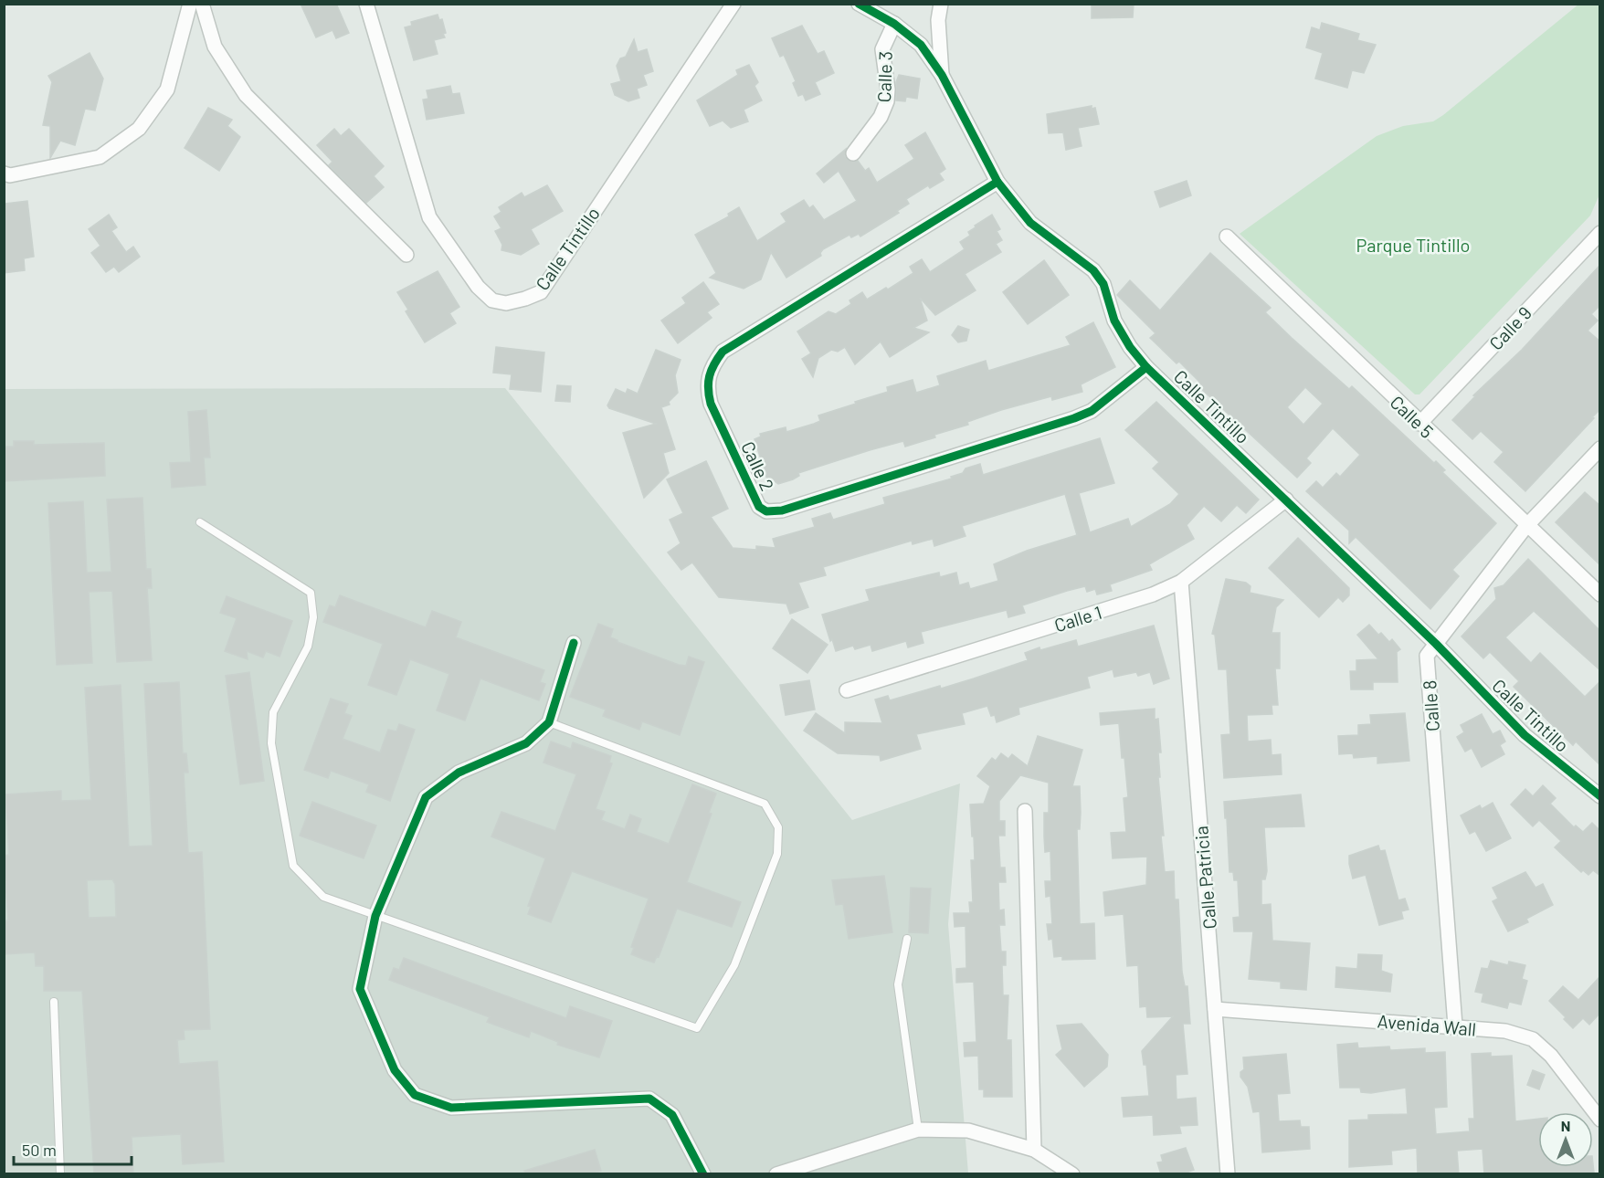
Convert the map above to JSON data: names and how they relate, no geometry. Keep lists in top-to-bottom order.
{
  "streets": {
    "street": [
      "Calle 3",
      "Calle Tintillo",
      "Calle 9",
      "Calle 5",
      "Calle 2",
      "Calle 1",
      "Calle 8",
      "Calle Patricia",
      "Avenida Wall"
    ]
  },
  "crossings": [
    ["Calle 3", "Calle Tintillo"],
    ["Calle Tintillo", "Calle 2"],
    ["Calle Tintillo", "Calle 1"],
    ["Calle Tintillo", "Calle 8"],
    ["Calle 9", "Calle 5"],
    ["Calle 5", "Calle 8"],
    ["Calle 1", "Calle Patricia"],
    ["Calle 8", "Avenida Wall"],
    ["Calle Patricia", "Avenida Wall"]
  ],
  "parks": ["Parque Tintillo"],
  "scale_bar": "50 m",
  "north": "top"
}
